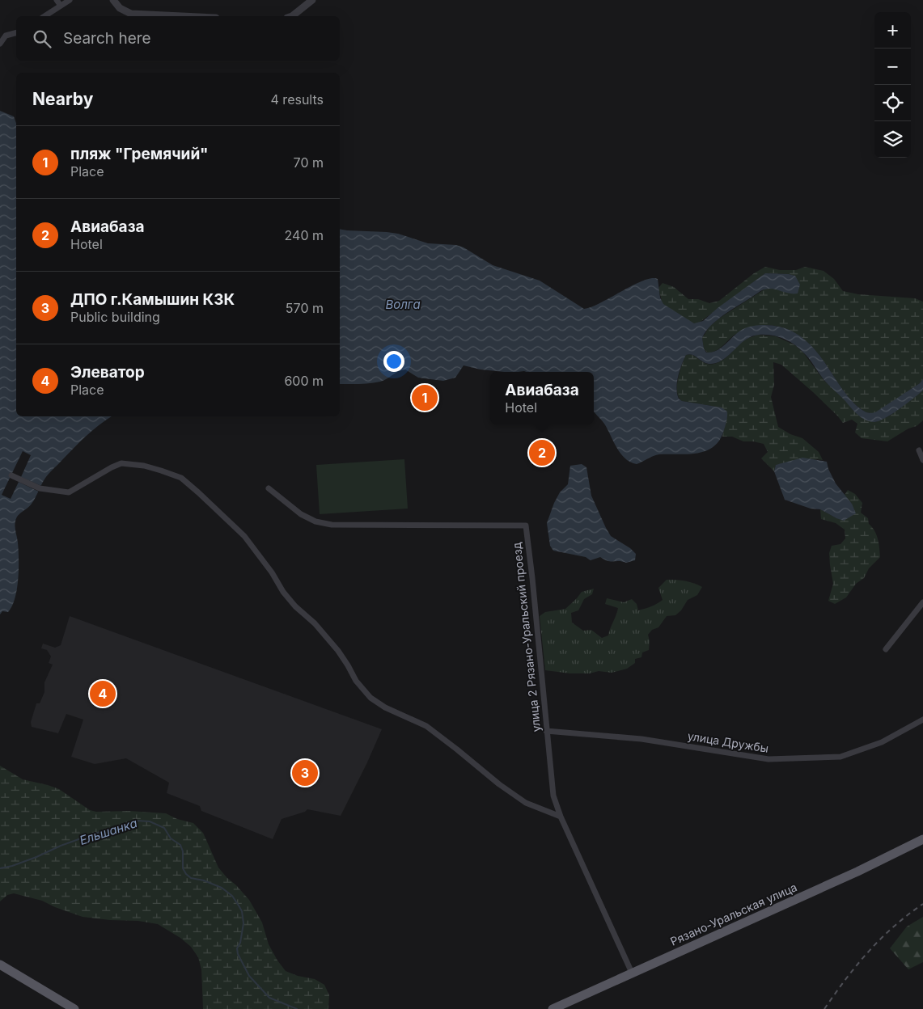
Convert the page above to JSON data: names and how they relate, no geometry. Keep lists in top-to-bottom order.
{
  "streets": {
    "main road": ["Рязано-Уральская улица"],
    "street": ["улица 2 Рязано-Уральский проезд", "улица Дружбы"]
  },
  "crossings": [
    ["улица 2 Рязано-Уральский проезд", "улица Дружбы"],
    ["улица 2 Рязано-Уральский проезд", "Рязано-Уральская улица"]
  ],
  "water": ["Волга", "Ельшанка"],
  "page": {
    "map_buttons": ["+", "−"],
    "search": "Search here",
    "heading": ["Nearby", "4 results"],
    "list": [
      {
        "mark": "1",
        "name": "пляж \"Гремячий\"",
        "note": "Place",
        "value": "70 m"
      },
      {
        "mark": "2",
        "name": "Авиабаза",
        "note": "Hotel",
        "value": "240 m"
      },
      {
        "mark": "3",
        "name": "ДПО г.Камышин КЗК",
        "note": "Public building",
        "value": "570 m"
      },
      {
        "mark": "4",
        "name": "Элеватор",
        "note": "Place",
        "value": "600 m"
      }
    ],
    "popup": ["Авиабаза", "Hotel"],
    "pins": [
      "1",
      "2",
      "4",
      "3"
    ]
  }
}
